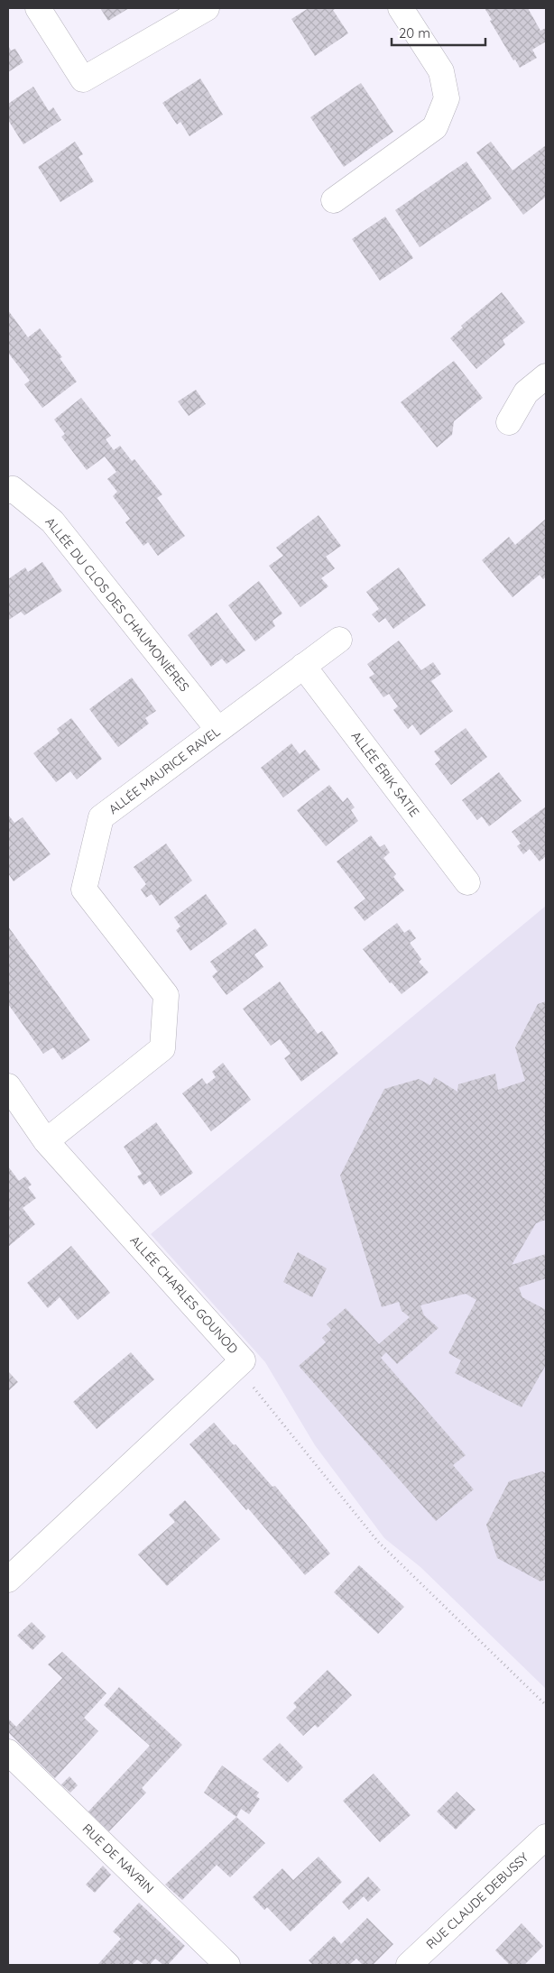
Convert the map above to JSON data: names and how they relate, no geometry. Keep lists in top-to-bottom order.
{
  "streets": {
    "street": [
      "ALLÉE DU CLOS DES CHAUMONIÈRES",
      "ALLÉE MAURICE RAVEL",
      "ALLÉE ÉRIK SATIE",
      "ALLÉE CHARLES GOUNOD",
      "RUE DE NAVRIN",
      "RUE CLAUDE DEBUSSY"
    ]
  },
  "crossings": [
    ["ALLÉE DU CLOS DES CHAUMONIÈRES", "ALLÉE MAURICE RAVEL"],
    ["ALLÉE MAURICE RAVEL", "ALLÉE ÉRIK SATIE"],
    ["ALLÉE MAURICE RAVEL", "ALLÉE CHARLES GOUNOD"]
  ],
  "scale_bar": "20 m"
}
